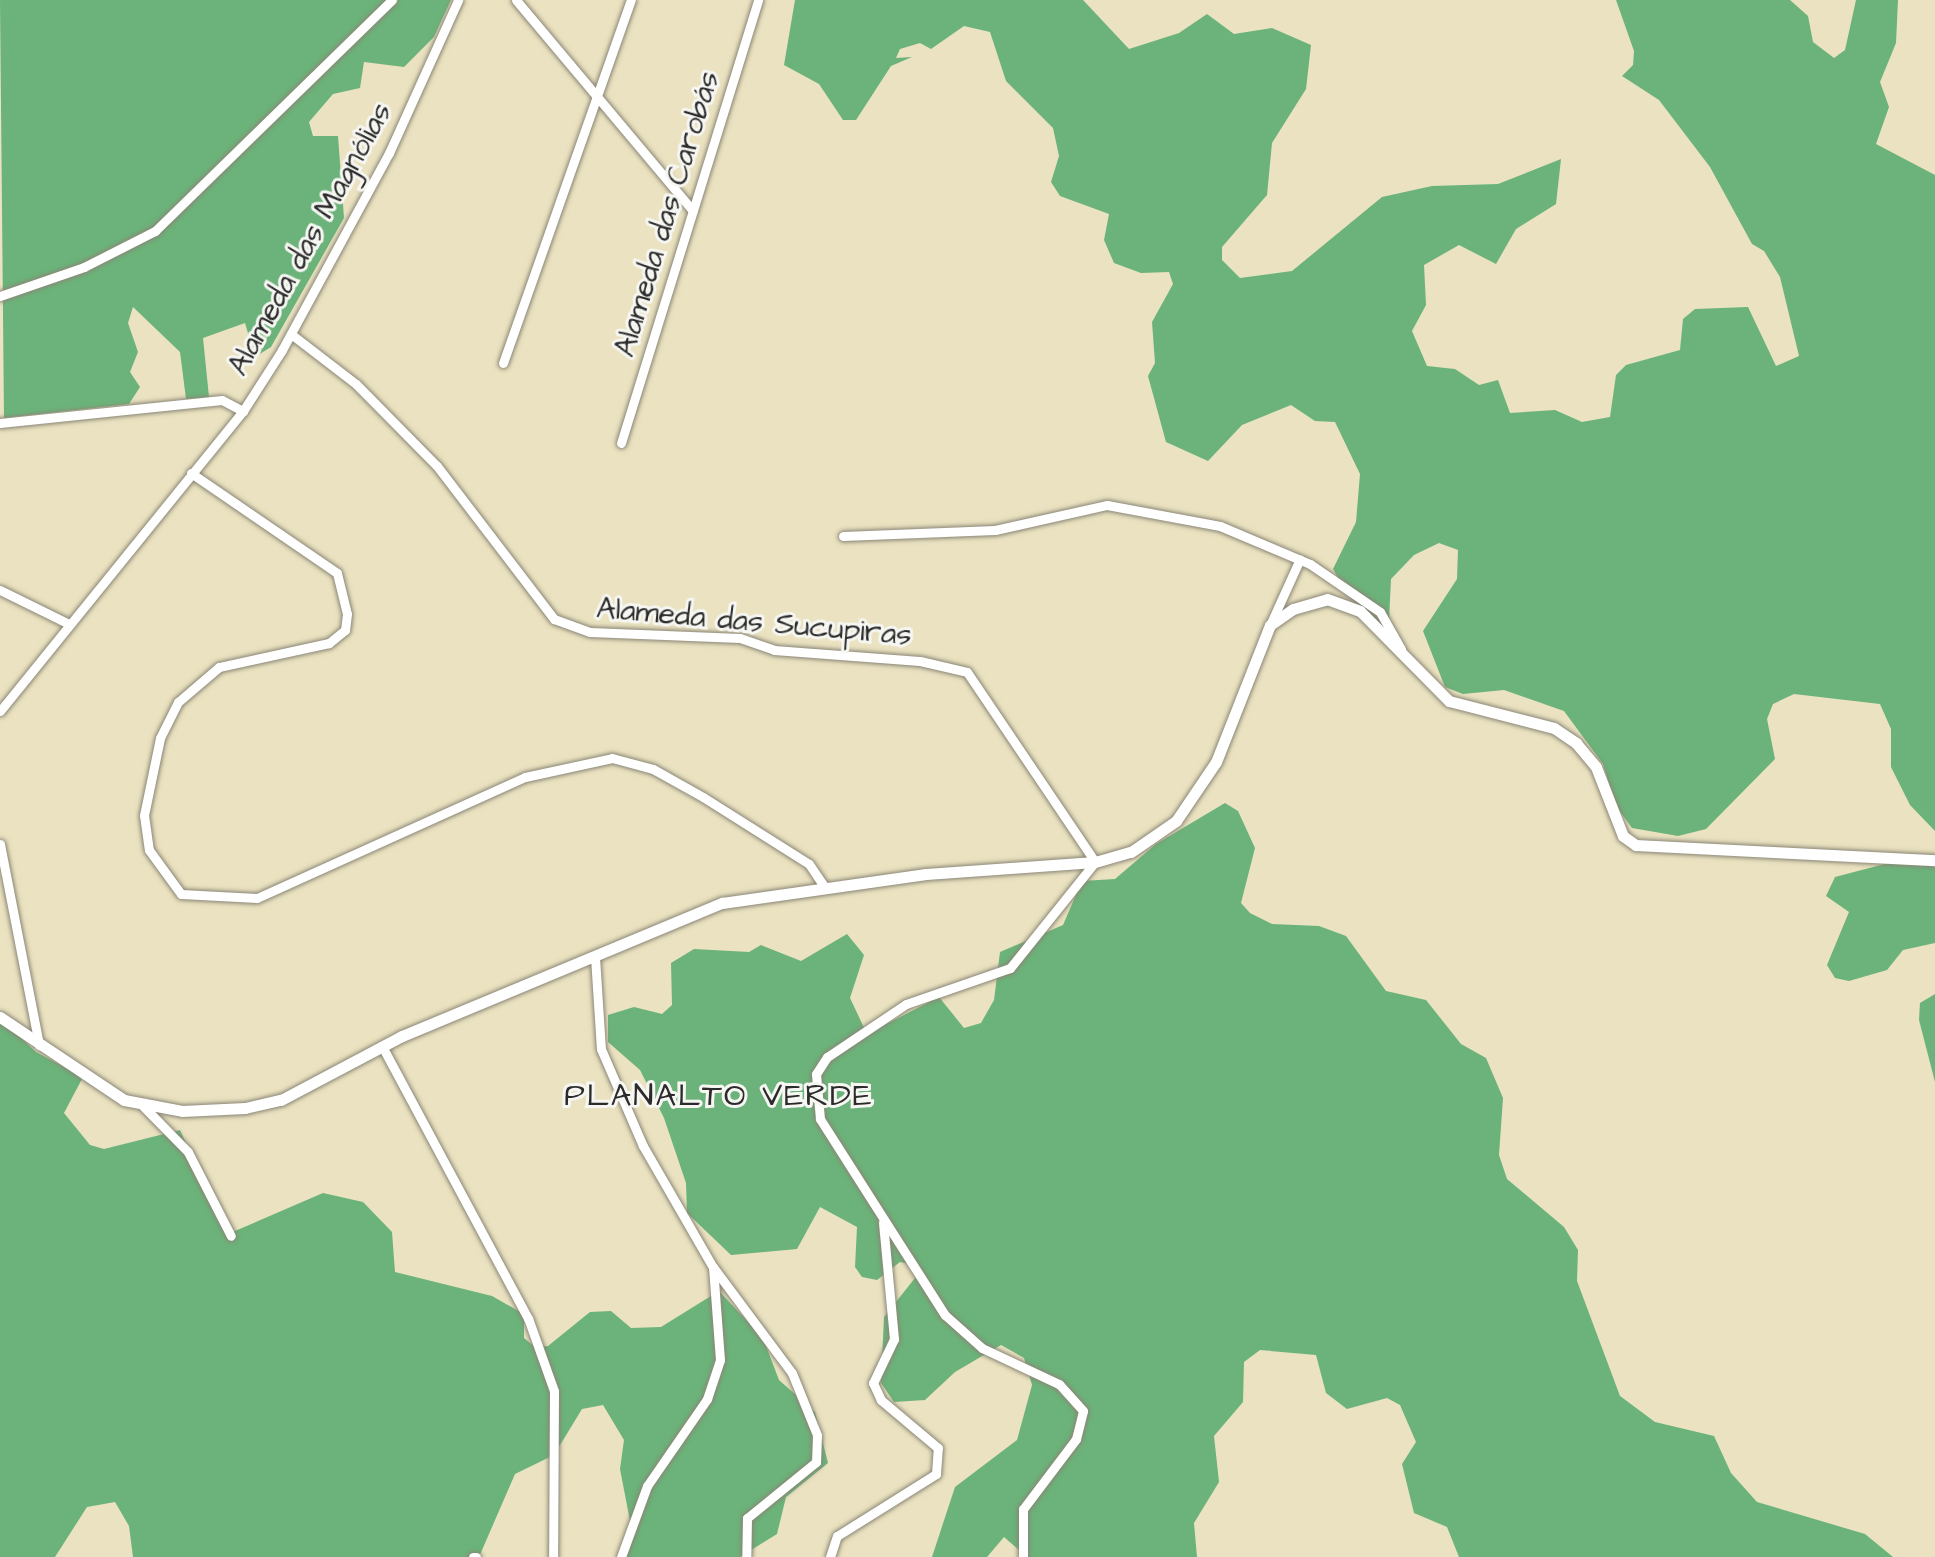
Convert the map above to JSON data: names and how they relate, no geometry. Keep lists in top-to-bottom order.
{
  "streets": {
    "street": ["Alameda das Carobás", "Alameda das Magnólias", "Alameda das Sucupiras"]
  },
  "crossings": [
    ["Alameda das Magnólias", "Alameda das Sucupiras"]
  ],
  "districts": ["PLANALTO VERDE"]
}
